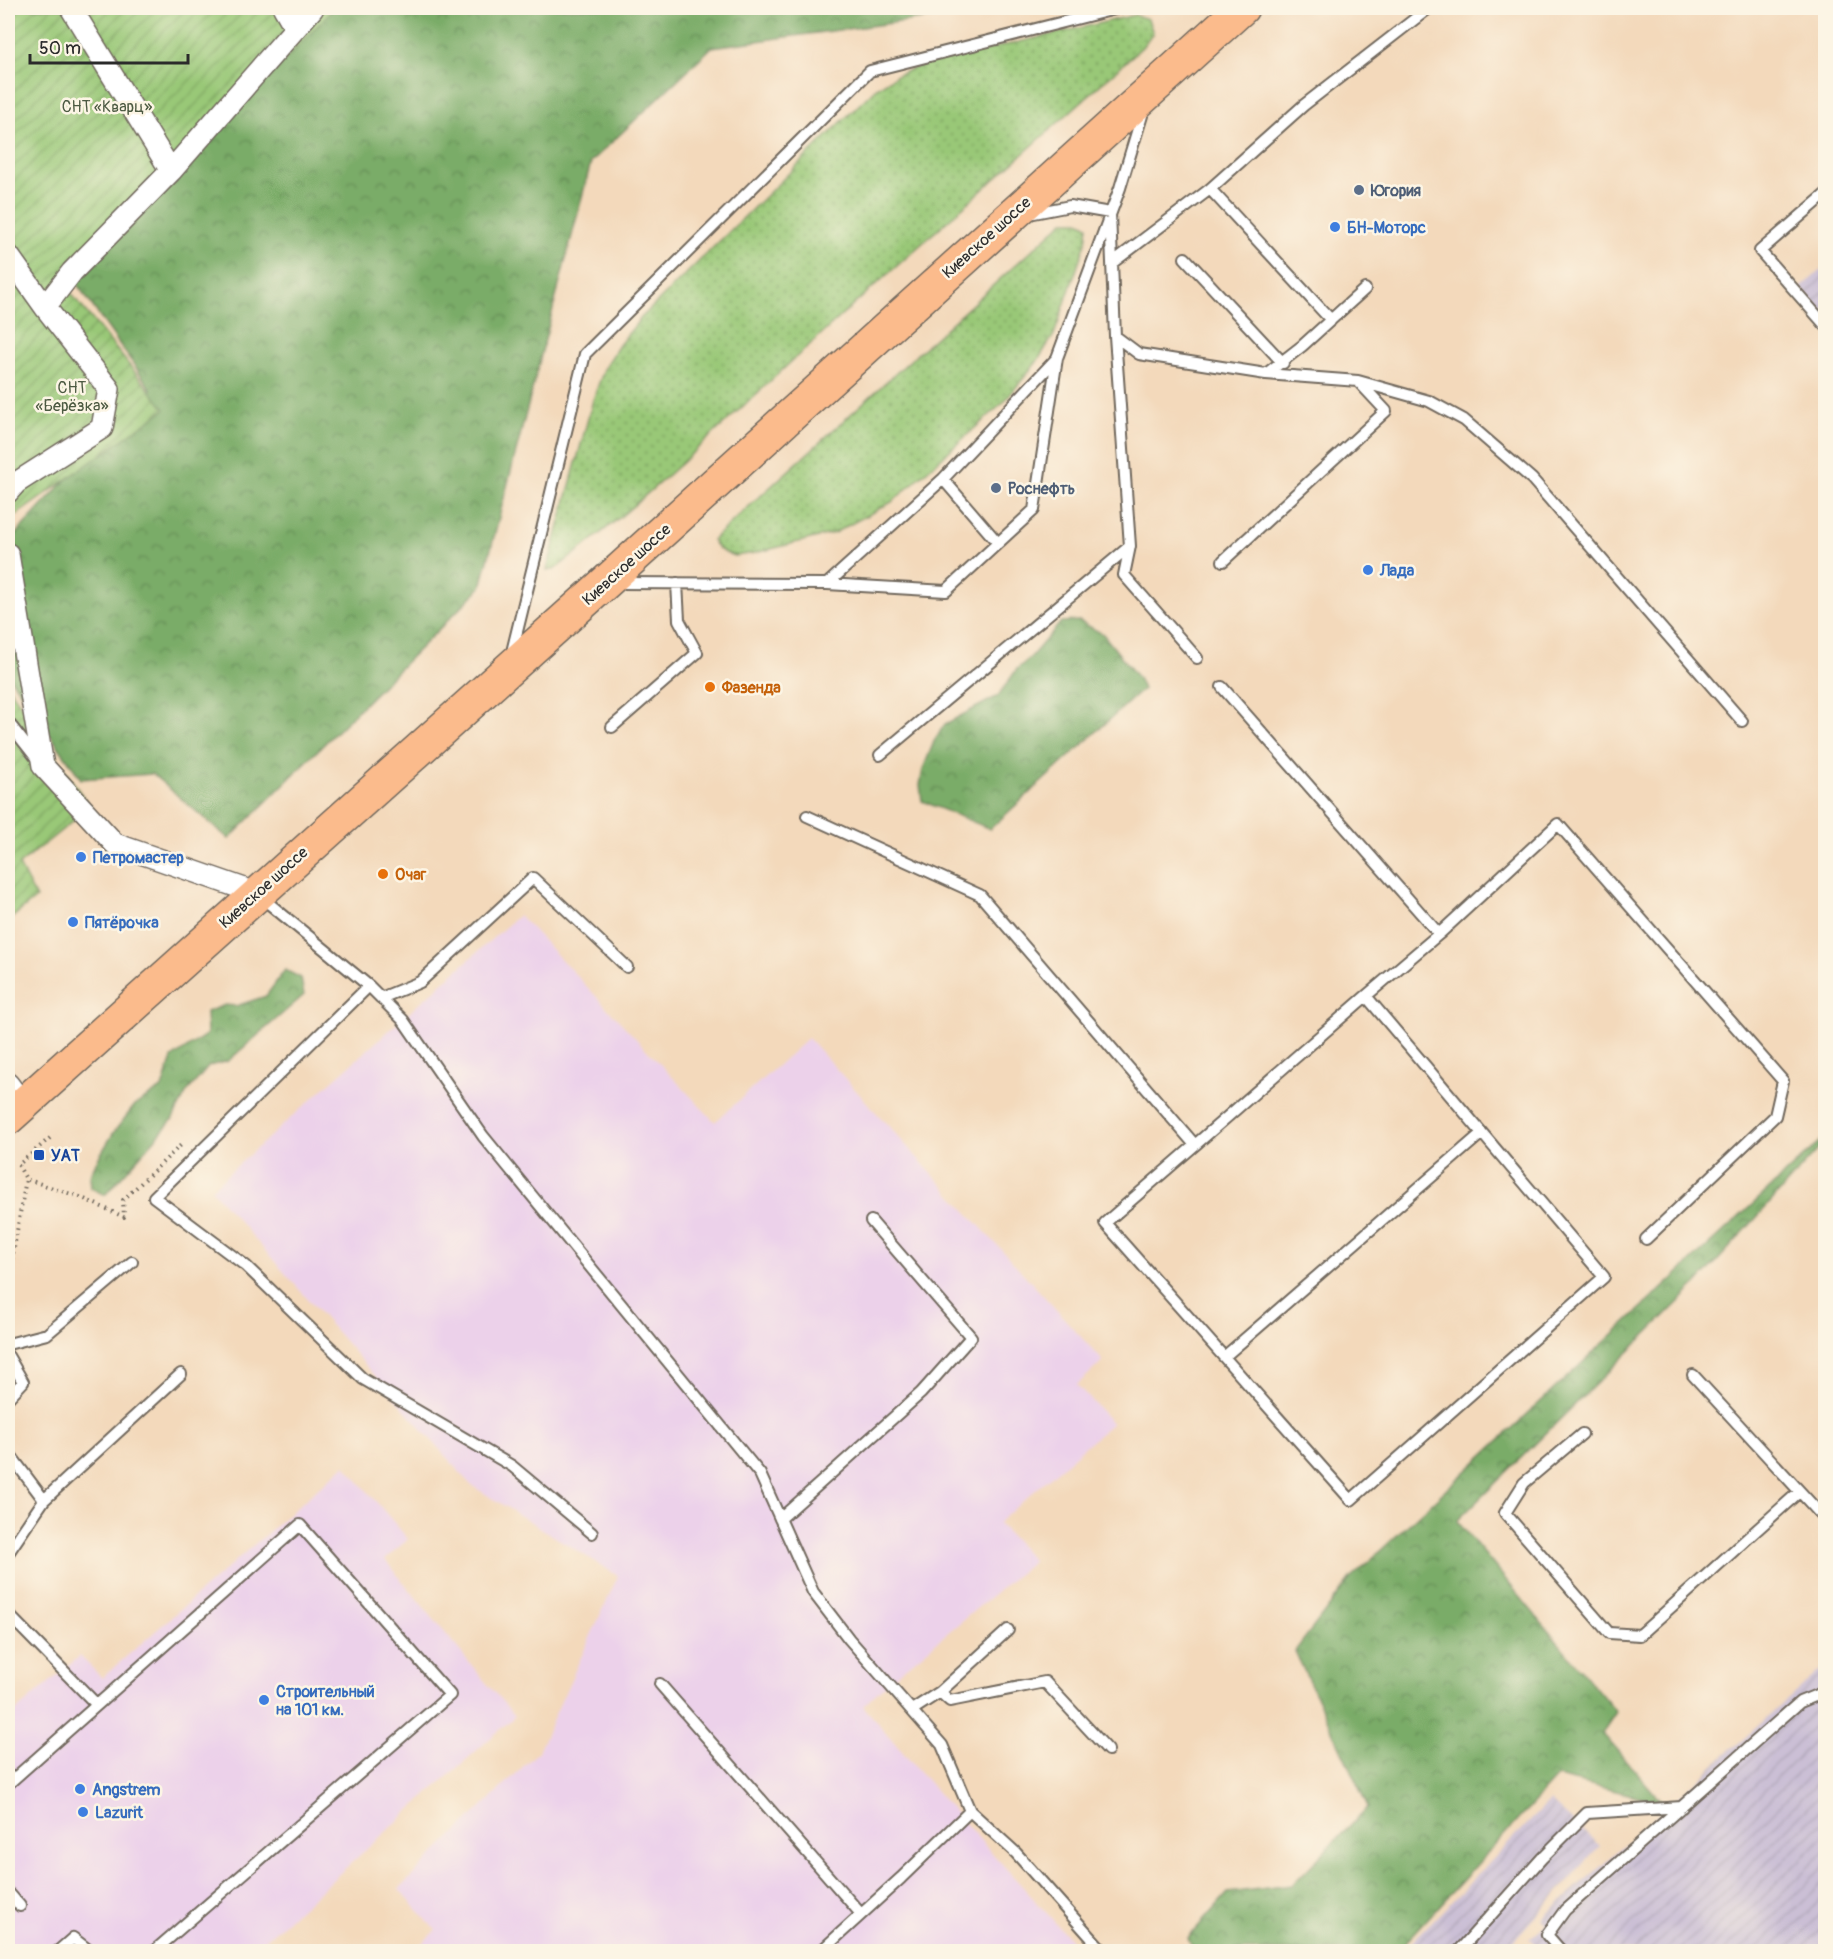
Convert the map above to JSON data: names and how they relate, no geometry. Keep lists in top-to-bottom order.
{
  "streets": {
    "highway": ["Киевское шоссе"]
  },
  "parks": ["СНТ «Кварц»", "СНТ «Берёзка»"],
  "places": {
    "other": [
      "Югория",
      "БН-Моторс",
      "Роснефть",
      "Лада",
      "Фазенда",
      "Петромастер",
      "Очаг",
      "Пятёрочка",
      "Строительный на 101 км.",
      "Angstrem",
      "Lazurit"
    ],
    "transit": ["УАТ"]
  },
  "scale_bar": "50 m"
}
